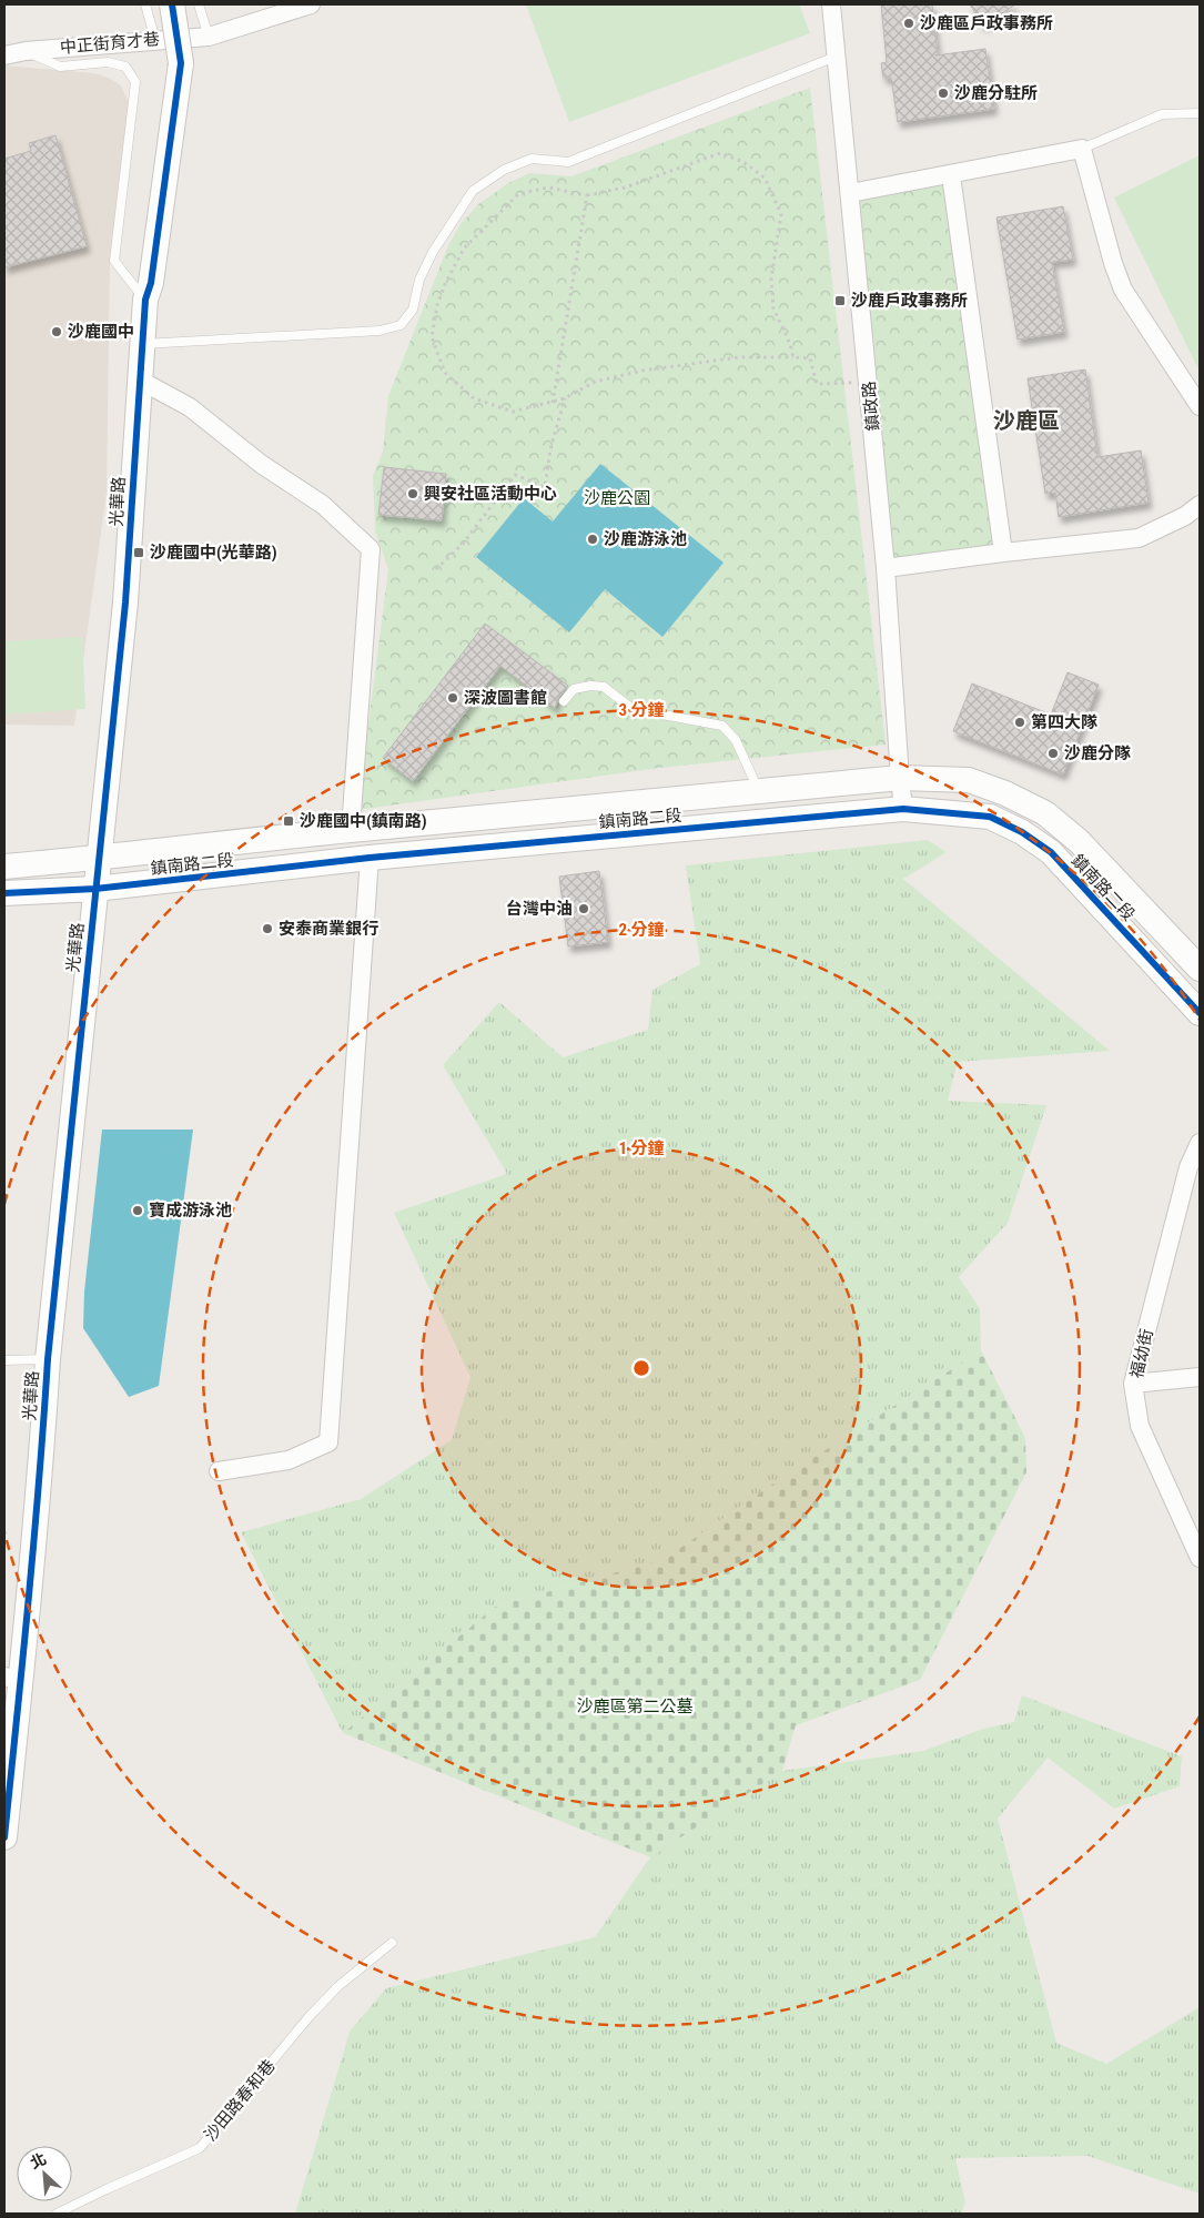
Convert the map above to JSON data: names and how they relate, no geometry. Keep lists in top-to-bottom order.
{
  "streets": {
    "street": [
      "中正街育才巷",
      "鎮政路",
      "光華路",
      "鎮南路二段",
      "福幼街"
    ],
    "lane": ["沙田路春和巷"]
  },
  "crossings": [
    ["鎮政路", "鎮南路二段"],
    ["光華路", "鎮南路二段"]
  ],
  "districts": ["沙鹿區"],
  "parks": ["沙鹿公園", "沙鹿區第二公墓"],
  "places": {
    "other": [
      "沙鹿區戶政事務所",
      "沙鹿分駐所",
      "沙鹿國中",
      "興安社區活動中心",
      "沙鹿游泳池",
      "深波圖書館",
      "第四大隊",
      "沙鹿分隊",
      "台灣中油",
      "安泰商業銀行",
      "寶成游泳池"
    ],
    "transit": ["沙鹿戶政事務所", "沙鹿國中(光華路)", "沙鹿國中(鎮南路)"]
  },
  "north": "top left",
  "rings": ["3 分鐘", "2 分鐘", "1 分鐘"]
}
